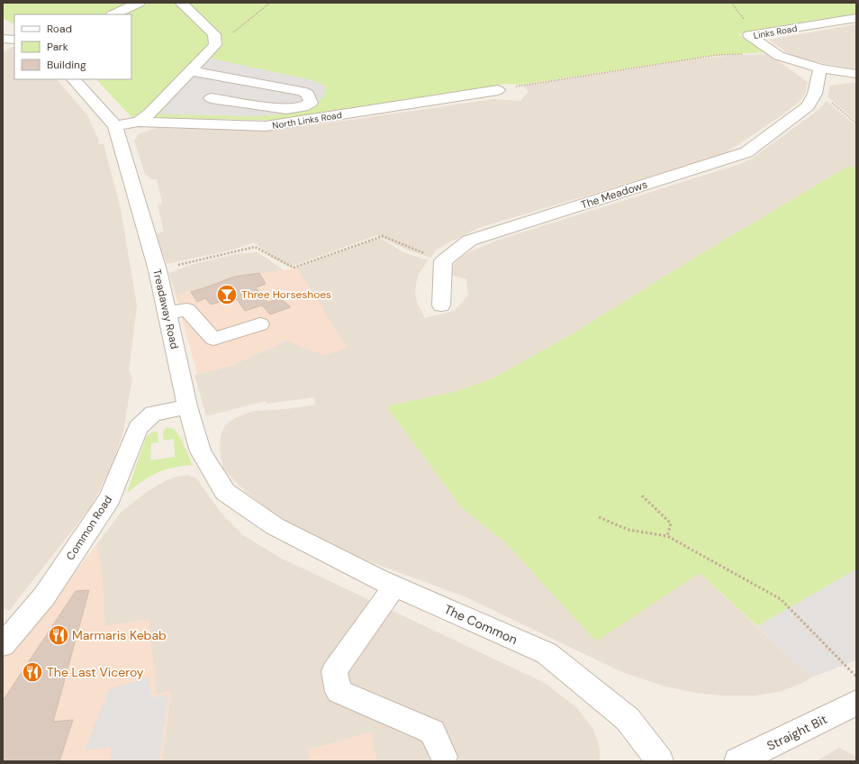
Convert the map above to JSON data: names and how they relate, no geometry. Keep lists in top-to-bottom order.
{
  "streets": {
    "street": [
      "Links Road",
      "North Links Road",
      "The Meadows",
      "Treadaway Road",
      "Common Road",
      "The Common",
      "Straight Bit"
    ]
  },
  "crossings": [
    ["Links Road", "The Meadows"],
    ["North Links Road", "Treadaway Road"],
    ["Treadaway Road", "Common Road"],
    ["Treadaway Road", "The Common"]
  ],
  "places": {
    "bar": ["Three Horseshoes"],
    "restaurant": ["Marmaris Kebab", "The Last Viceroy"]
  },
  "legend": ["Road", "Park", "Building"]
}
